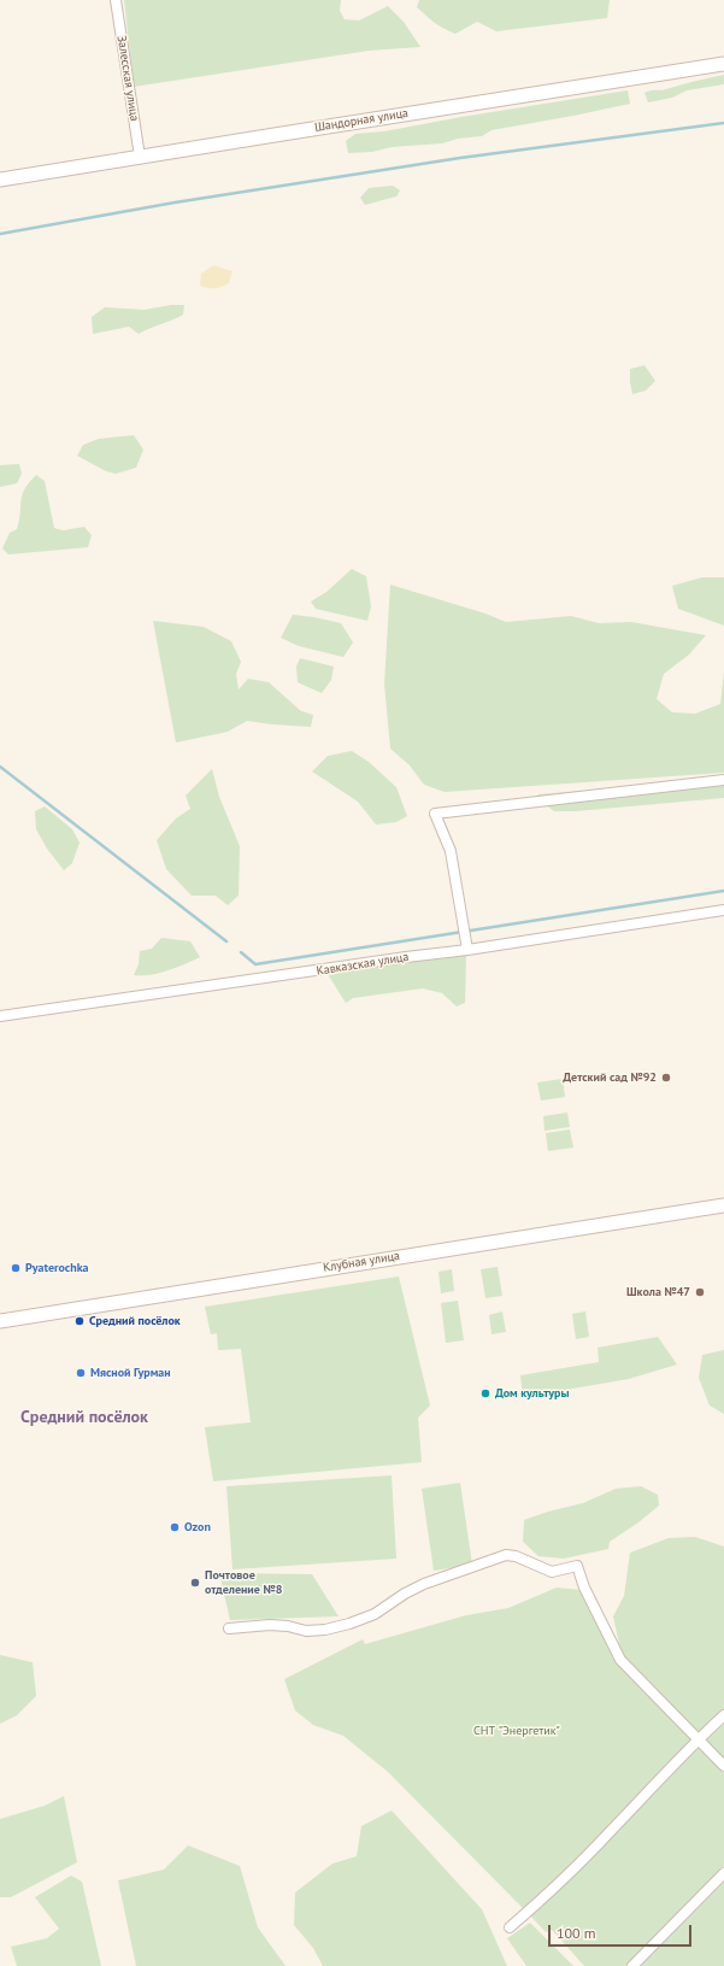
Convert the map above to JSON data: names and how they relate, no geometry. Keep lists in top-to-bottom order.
{
  "streets": {
    "street": [
      "Залесская улица",
      "Шандорная улица",
      "Кавказская улица",
      "Клубная улица"
    ]
  },
  "crossings": [
    ["Залесская улица", "Шандорная улица"]
  ],
  "districts": ["Средний посёлок"],
  "parks": ["СНТ \"Энергетик\""],
  "places": [
    "Детский сад №92",
    "Pyaterochka",
    "Школа №47",
    "Средний посёлок",
    "Мясной Гурман",
    "Дом культуры",
    "Ozon",
    "Почтовое отделение №8"
  ],
  "scale_bar": "100 m"
}
